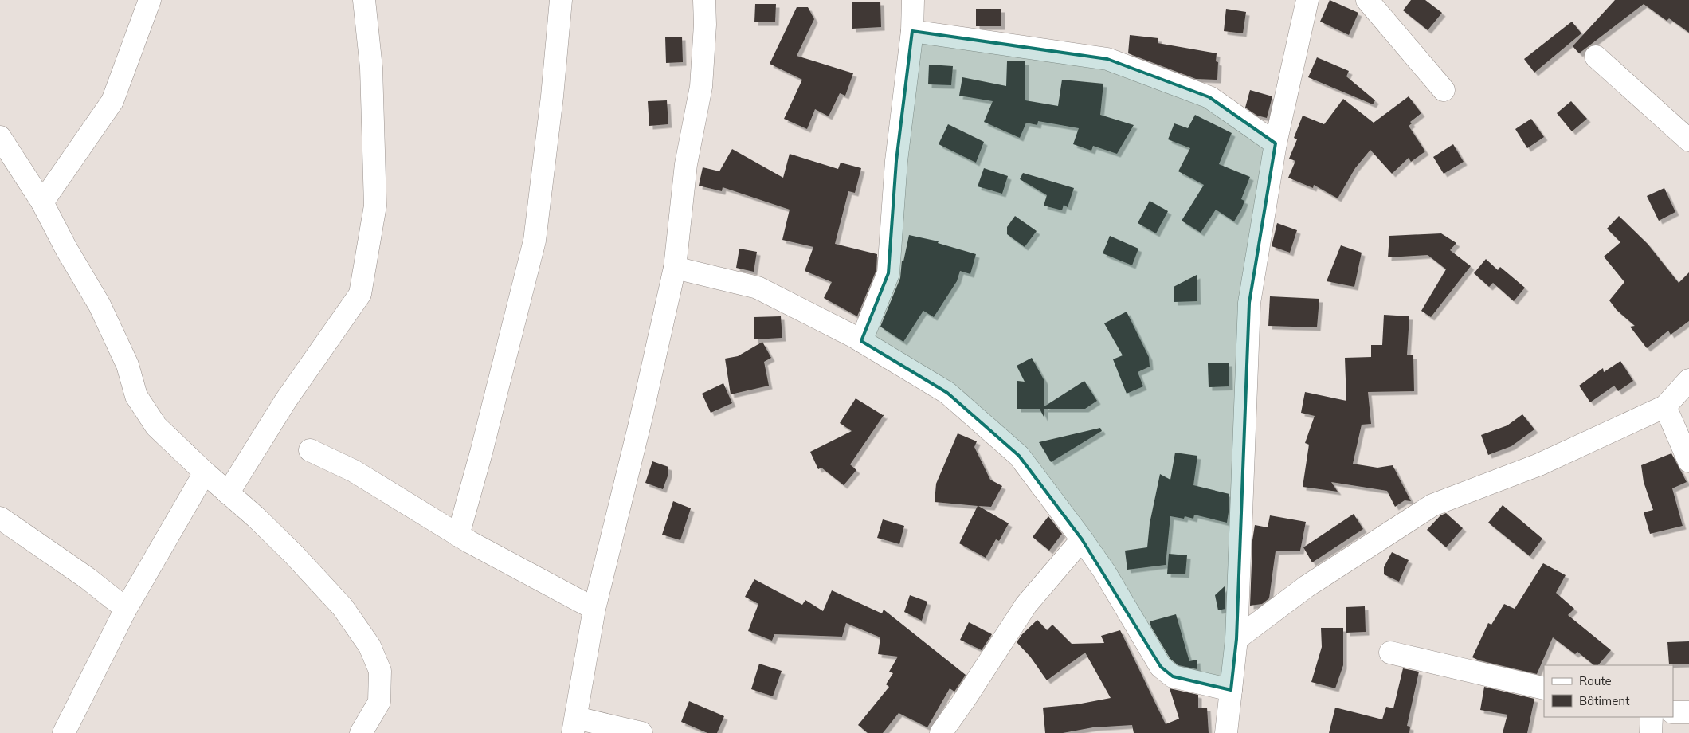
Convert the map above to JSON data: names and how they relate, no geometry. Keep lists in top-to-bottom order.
{
  "legend": ["Route", "Bâtiment"]
}
